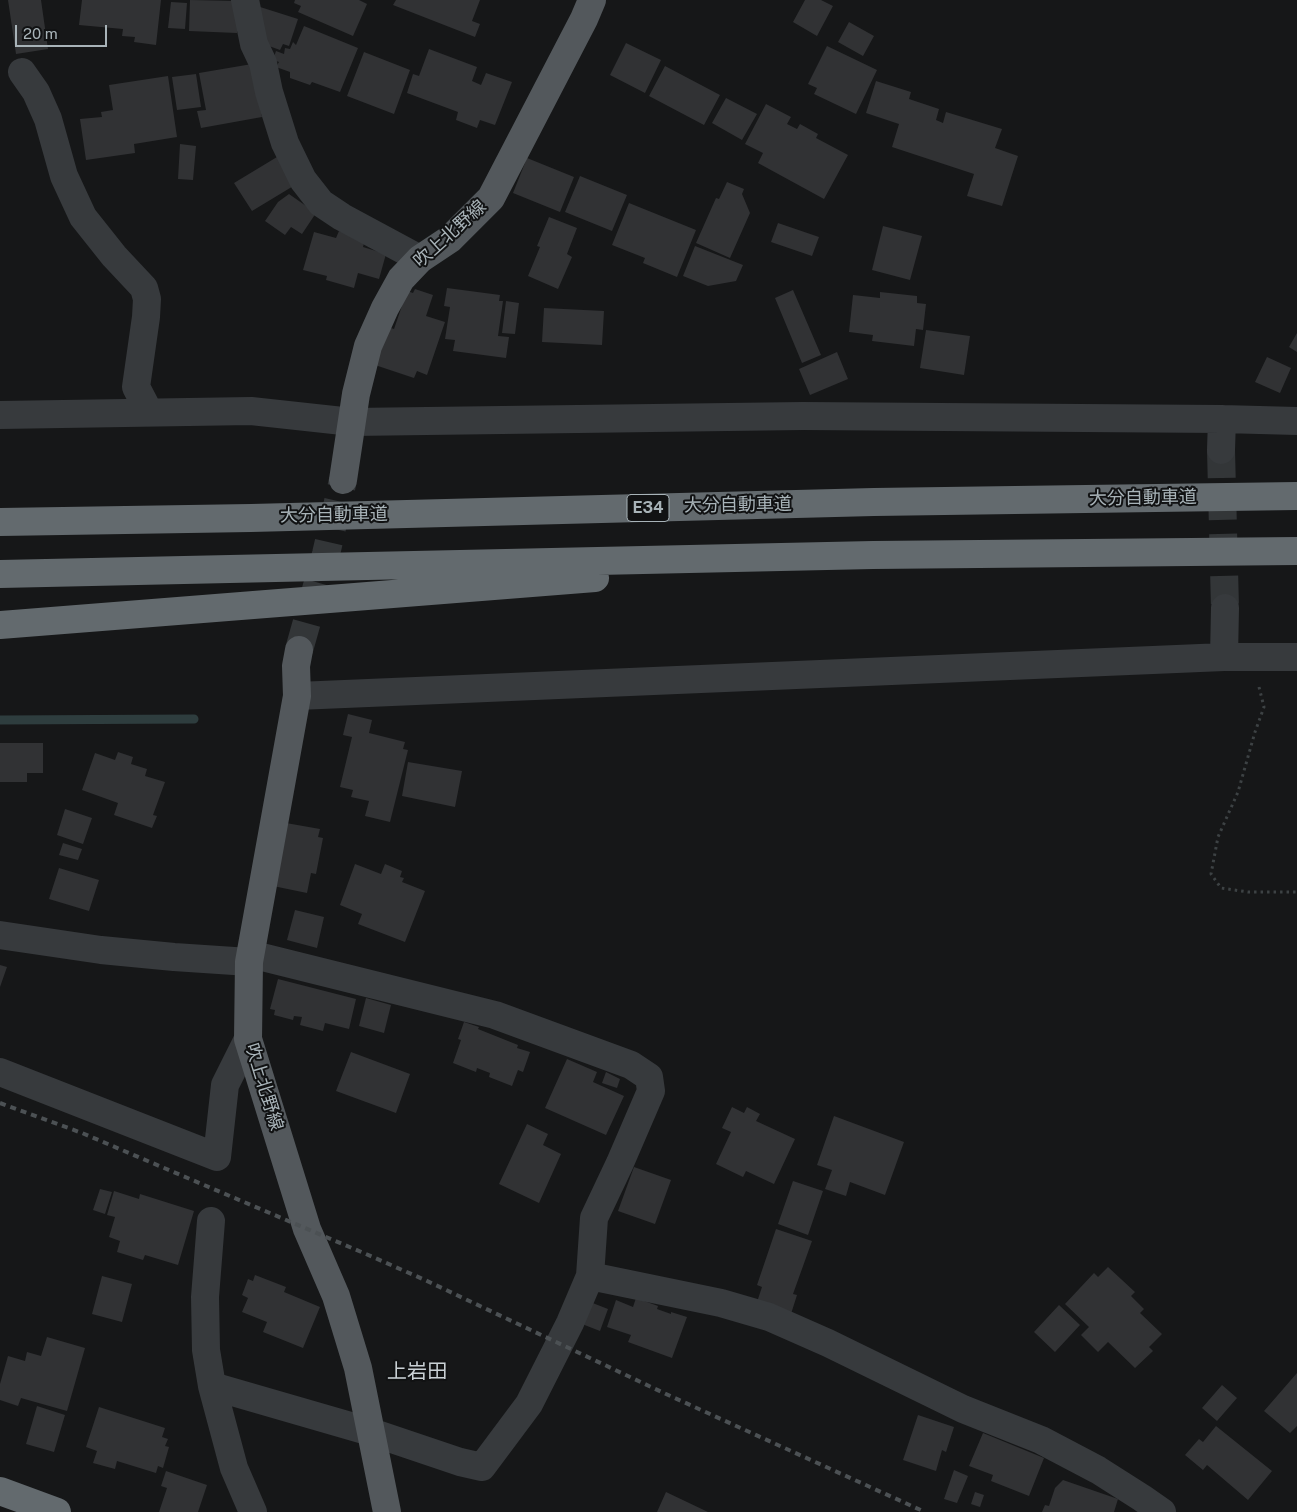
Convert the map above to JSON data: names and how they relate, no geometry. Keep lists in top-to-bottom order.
{
  "streets": {
    "highway": ["大分自動車道", "E34"],
    "main road": ["吹上北野線"]
  },
  "districts": ["上岩田"],
  "scale_bar": "20 m"
}
